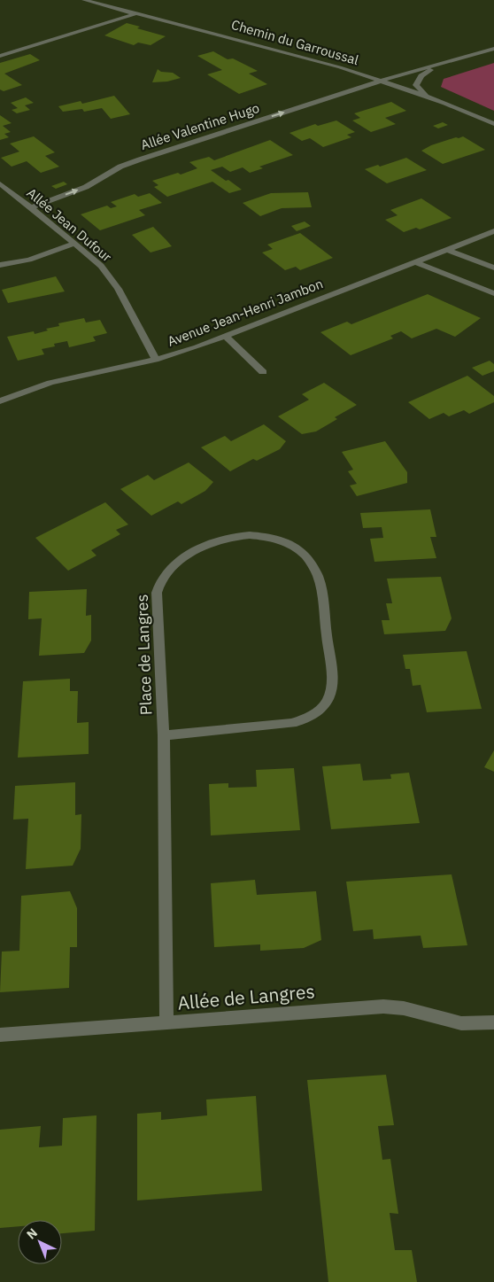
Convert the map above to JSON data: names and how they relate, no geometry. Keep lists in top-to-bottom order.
{
  "streets": {
    "street": [
      "Chemin du Garroussal",
      "Allée Valentine Hugo",
      "Allée Jean Dufour",
      "Avenue Jean-Henri Jambon",
      "Place de Langres",
      "Allée de Langres"
    ]
  },
  "crossings": [
    ["Chemin du Garroussal", "Allée Valentine Hugo"],
    ["Allée Valentine Hugo", "Allée Jean Dufour"],
    ["Allée Jean Dufour", "Avenue Jean-Henri Jambon"],
    ["Place de Langres", "Allée de Langres"]
  ],
  "one_way": ["Allée Valentine Hugo"],
  "north": "top left"
}
